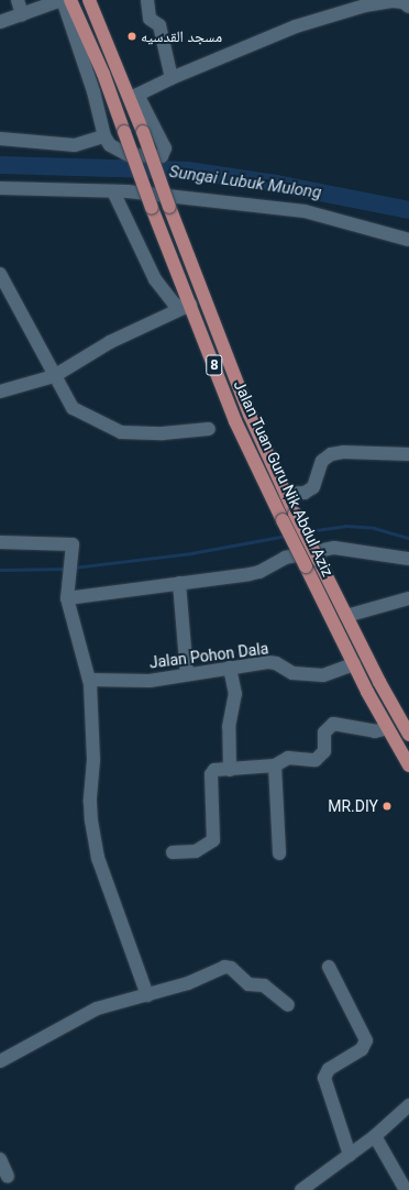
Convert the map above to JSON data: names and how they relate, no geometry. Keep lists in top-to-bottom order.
{
  "streets": {
    "main road": ["8", "Jalan Tuan Guru Nik Abdul Aziz"],
    "street": ["Jalan Pohon Dala"]
  },
  "crossings": [
    ["Jalan Tuan Guru Nik Abdul Aziz", "Jalan Pohon Dala"]
  ],
  "water": ["Sungai Lubuk Mulong"],
  "places": ["مسجد القدسيه", "MR.DIY"]
}
